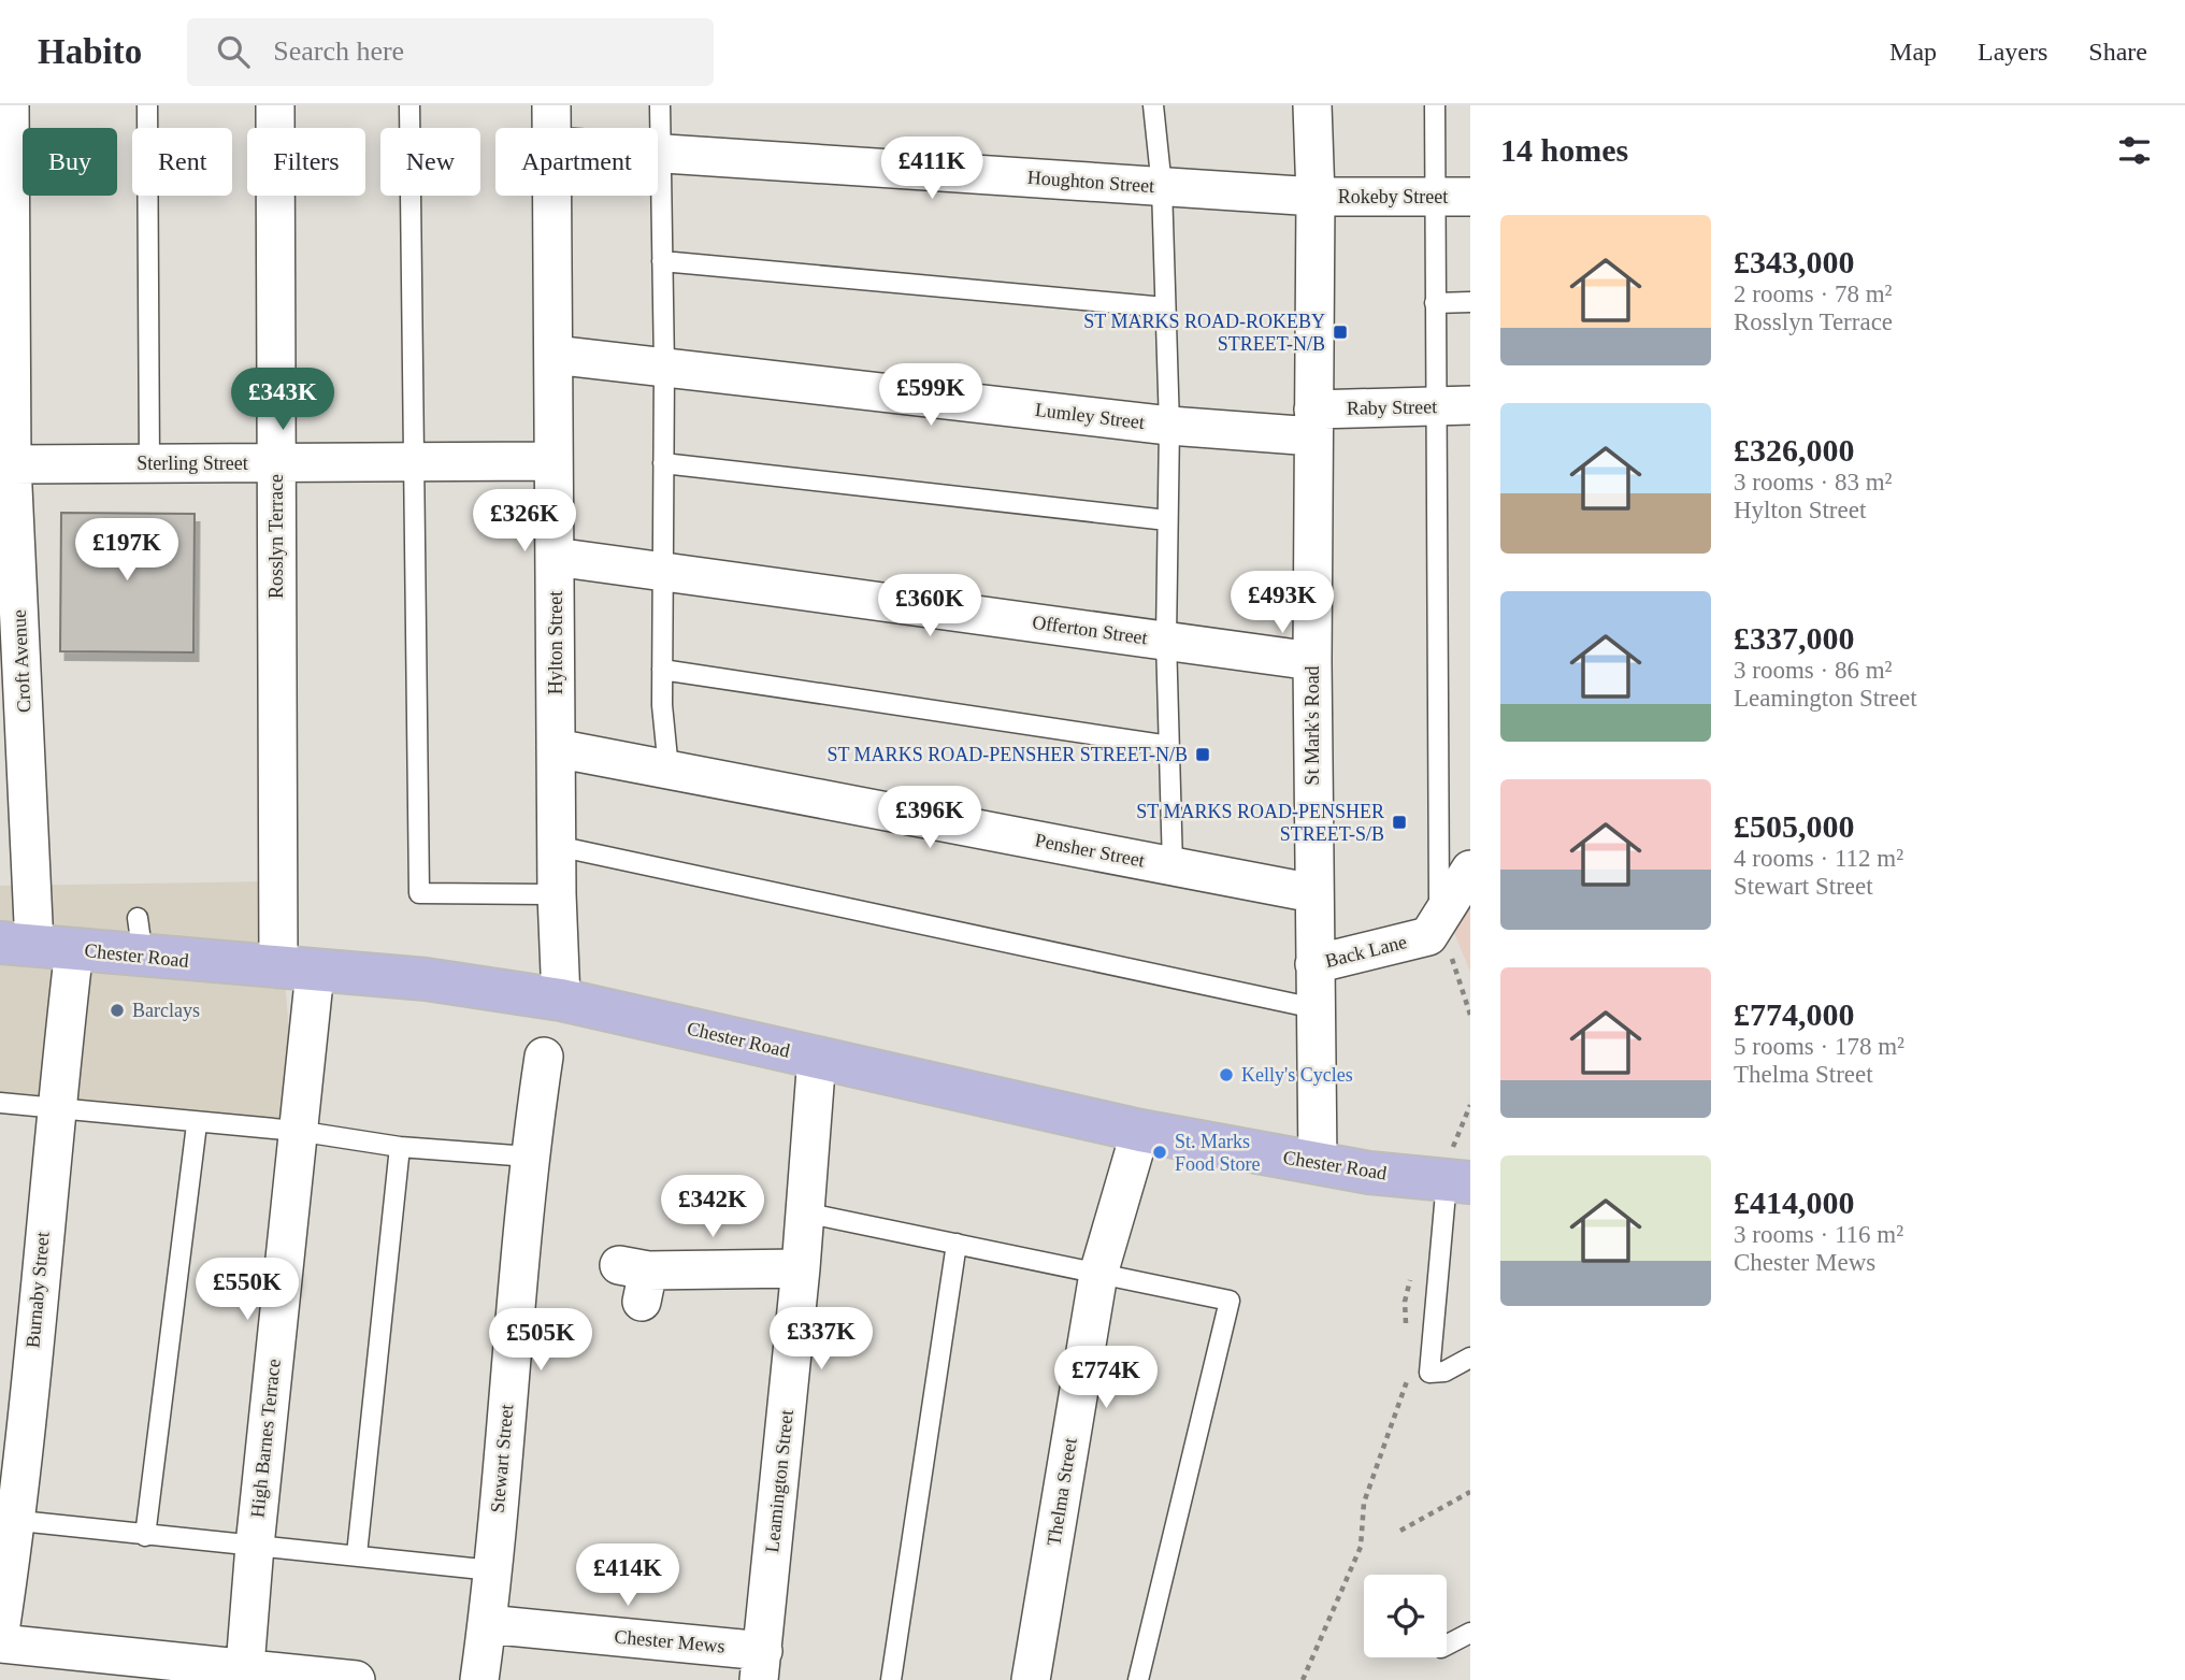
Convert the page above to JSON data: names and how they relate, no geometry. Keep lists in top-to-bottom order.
{
  "streets": {
    "main road": ["Chester Road"],
    "street": [
      "Houghton Street",
      "Rokeby Street",
      "Raby Street",
      "Lumley Street",
      "Sterling Street",
      "Rosslyn Terrace",
      "Offerton Street",
      "Hylton Street",
      "Croft Avenue",
      "St Mark's Road",
      "Pensher Street",
      "Back Lane",
      "Burnaby Street",
      "High Barnes Terrace",
      "Stewart Street",
      "Leamington Street",
      "Thelma Street",
      "Chester Mews"
    ]
  },
  "crossings": [
    ["Houghton Street", "Rokeby Street"],
    ["Houghton Street", "St Mark's Road"],
    ["Rokeby Street", "St Mark's Road"],
    ["Raby Street", "Lumley Street"],
    ["Raby Street", "St Mark's Road"],
    ["Lumley Street", "Hylton Street"],
    ["Lumley Street", "St Mark's Road"],
    ["Sterling Street", "Rosslyn Terrace"],
    ["Sterling Street", "Hylton Street"],
    ["Sterling Street", "Croft Avenue"],
    ["Rosslyn Terrace", "Chester Road"],
    ["Rosslyn Terrace", "High Barnes Terrace"],
    ["Offerton Street", "Hylton Street"],
    ["Offerton Street", "St Mark's Road"],
    ["Hylton Street", "Pensher Street"],
    ["Hylton Street", "Chester Road"],
    ["Croft Avenue", "Chester Road"],
    ["Croft Avenue", "Burnaby Street"],
    ["St Mark's Road", "Pensher Street"],
    ["St Mark's Road", "Back Lane"],
    ["St Mark's Road", "Chester Road"],
    ["Chester Road", "Burnaby Street"],
    ["Chester Road", "High Barnes Terrace"],
    ["Chester Road", "Leamington Street"],
    ["Chester Road", "Thelma Street"],
    ["Stewart Street", "Chester Mews"],
    ["Leamington Street", "Chester Mews"]
  ],
  "places": {
    "transit": ["ST MARKS ROAD-ROKEBY STREET-N/B", "ST MARKS ROAD-PENSHER STREET-N/B", "ST MARKS ROAD-PENSHER STREET-S/B"],
    "other": ["Barclays", "Kelly's Cycles", "St. Marks Food Store"]
  },
  "page": {
    "header": "Habito",
    "search": "Search here",
    "nav": ["Map", "Layers", "Share"],
    "heading": "14 homes",
    "chip": [
      "Buy",
      "Rent",
      "Filters",
      "New",
      "Apartment"
    ],
    "price": [
      "£411K",
      "£599K",
      "£343K",
      "£326K",
      "£197K",
      "£493K",
      "£360K",
      "£396K",
      "£342K",
      "£550K",
      "£337K",
      "£505K",
      "£774K",
      "£414K"
    ],
    "list": [
      {
        "name": "£343,000",
        "note": "2 rooms · 78 m² · Rosslyn Terrace"
      },
      {
        "name": "£326,000",
        "note": "3 rooms · 83 m² · Hylton Street"
      },
      {
        "name": "£337,000",
        "note": "3 rooms · 86 m² · Leamington Street"
      },
      {
        "name": "£505,000",
        "note": "4 rooms · 112 m² · Stewart Street"
      },
      {
        "name": "£774,000",
        "note": "5 rooms · 178 m² · Thelma Street"
      },
      {
        "name": "£414,000",
        "note": "3 rooms · 116 m² · Chester Mews"
      }
    ]
  }
}
